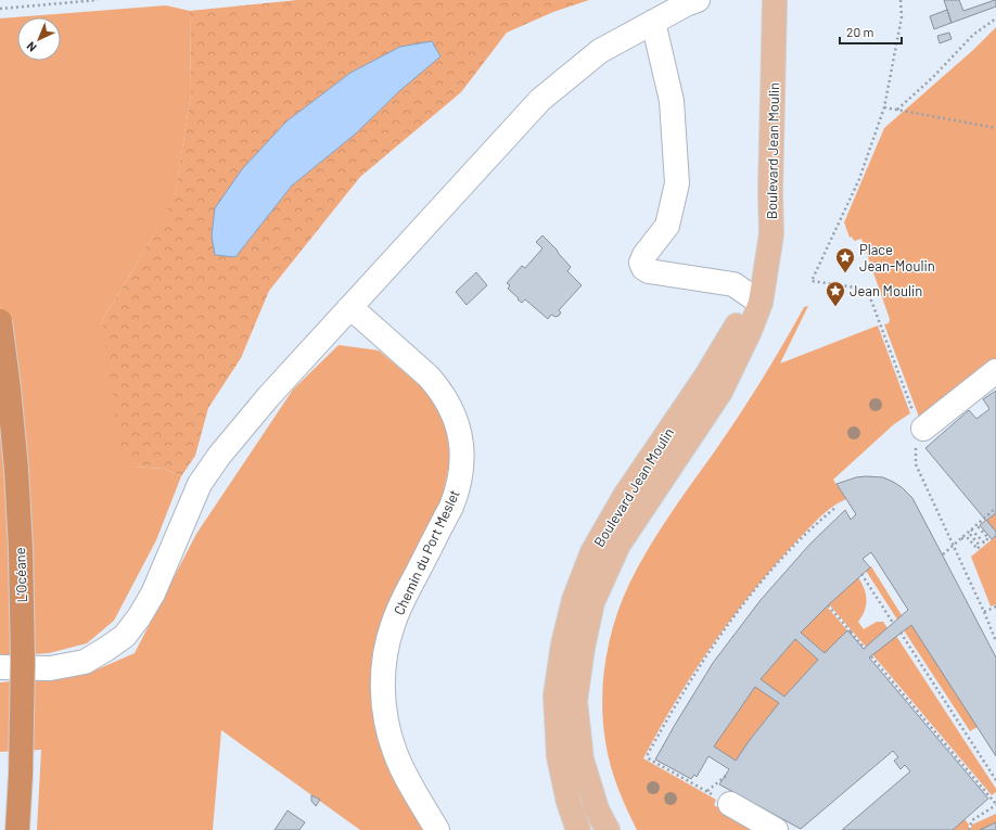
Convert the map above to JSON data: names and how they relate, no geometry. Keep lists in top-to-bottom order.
{
  "streets": {
    "highway": ["L’Océane"],
    "main road": ["Boulevard Jean Moulin"],
    "street": ["Chemin du Port Meslet"]
  },
  "places": {
    "place": ["Place Jean-Moulin", "Jean Moulin"]
  },
  "scale_bar": "20 m",
  "north": "bottom left"
}
